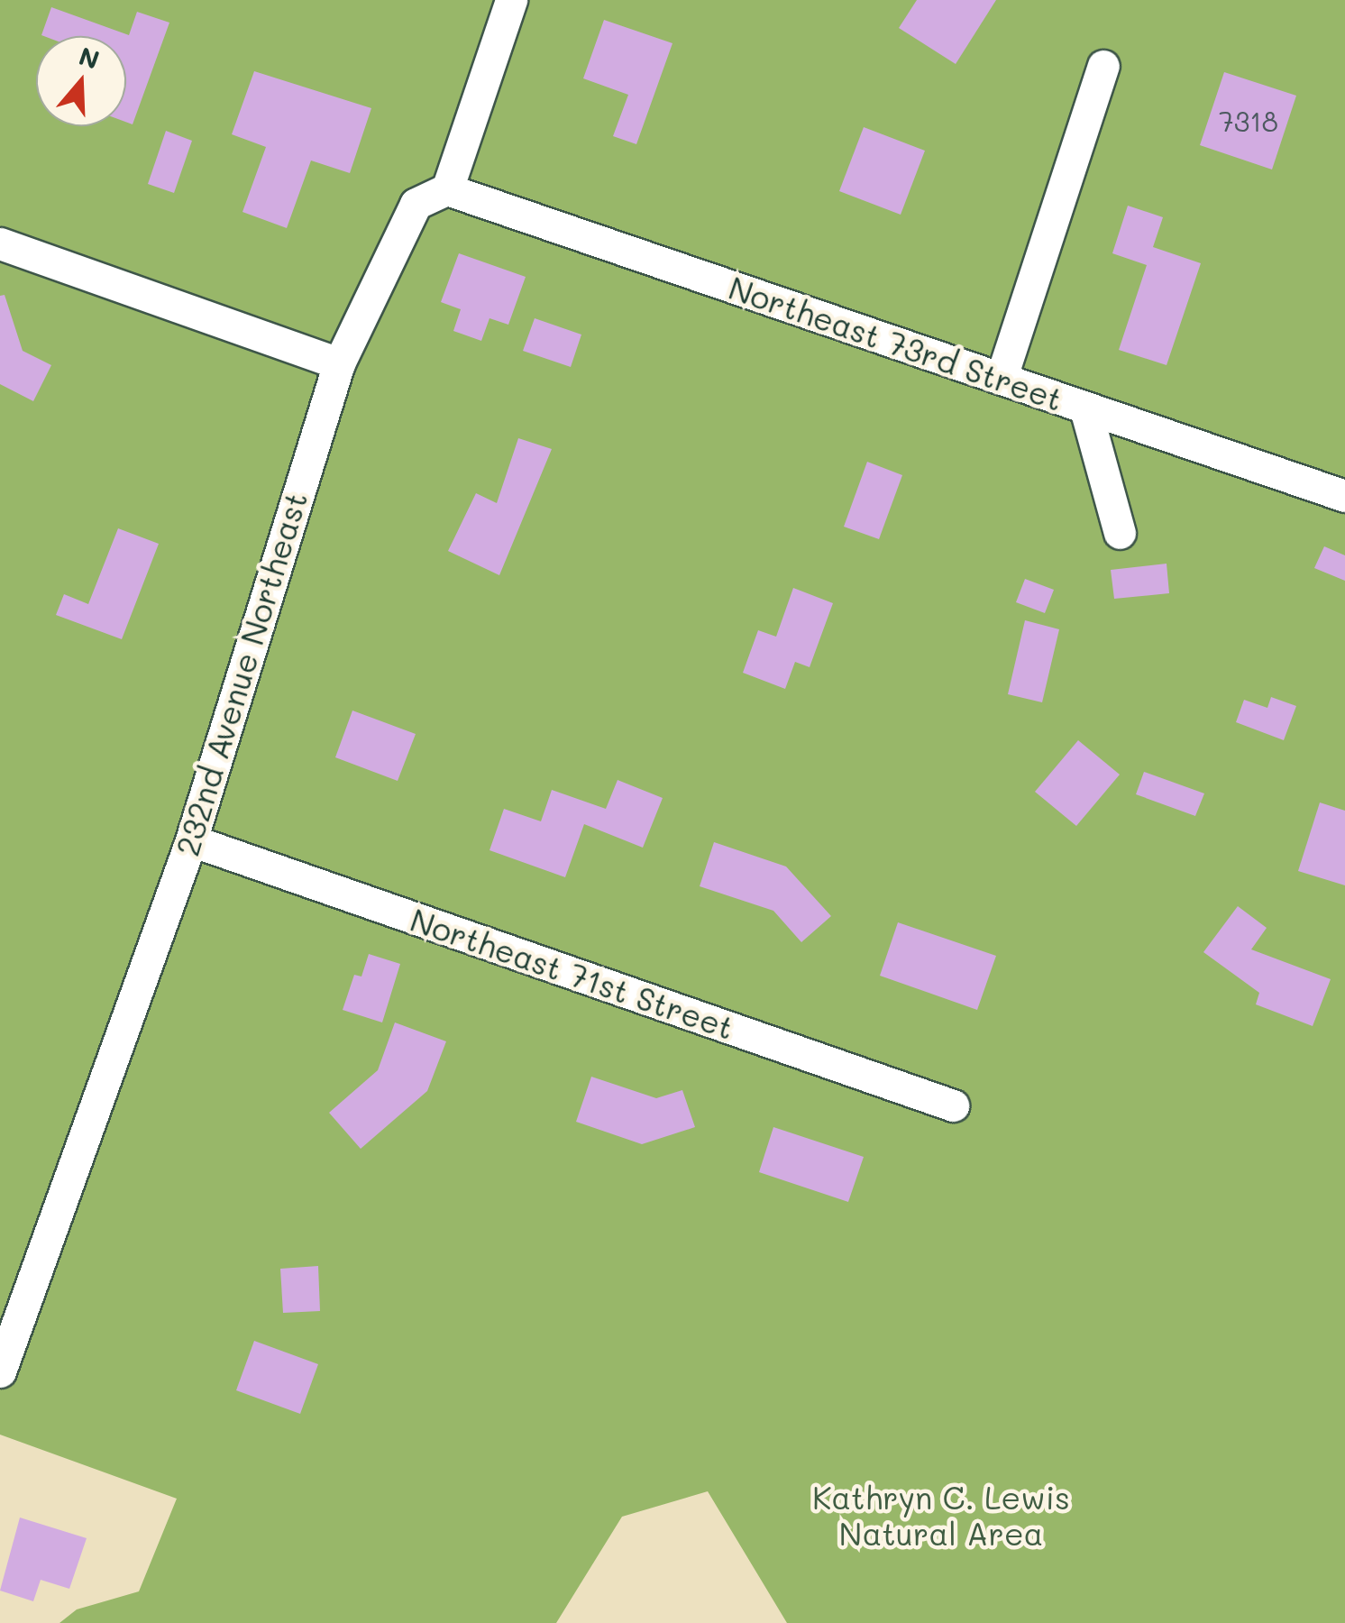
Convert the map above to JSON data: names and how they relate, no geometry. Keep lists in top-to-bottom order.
{
  "streets": {
    "street": ["Northeast 73rd Street", "232nd Avenue Northeast", "Northeast 71st Street"]
  },
  "crossings": [
    ["Northeast 73rd Street", "232nd Avenue Northeast"],
    ["232nd Avenue Northeast", "Northeast 71st Street"]
  ],
  "parks": ["Kathryn C. Lewis Natural Area"],
  "house_numbers": ["7318"],
  "north": "top"
}
